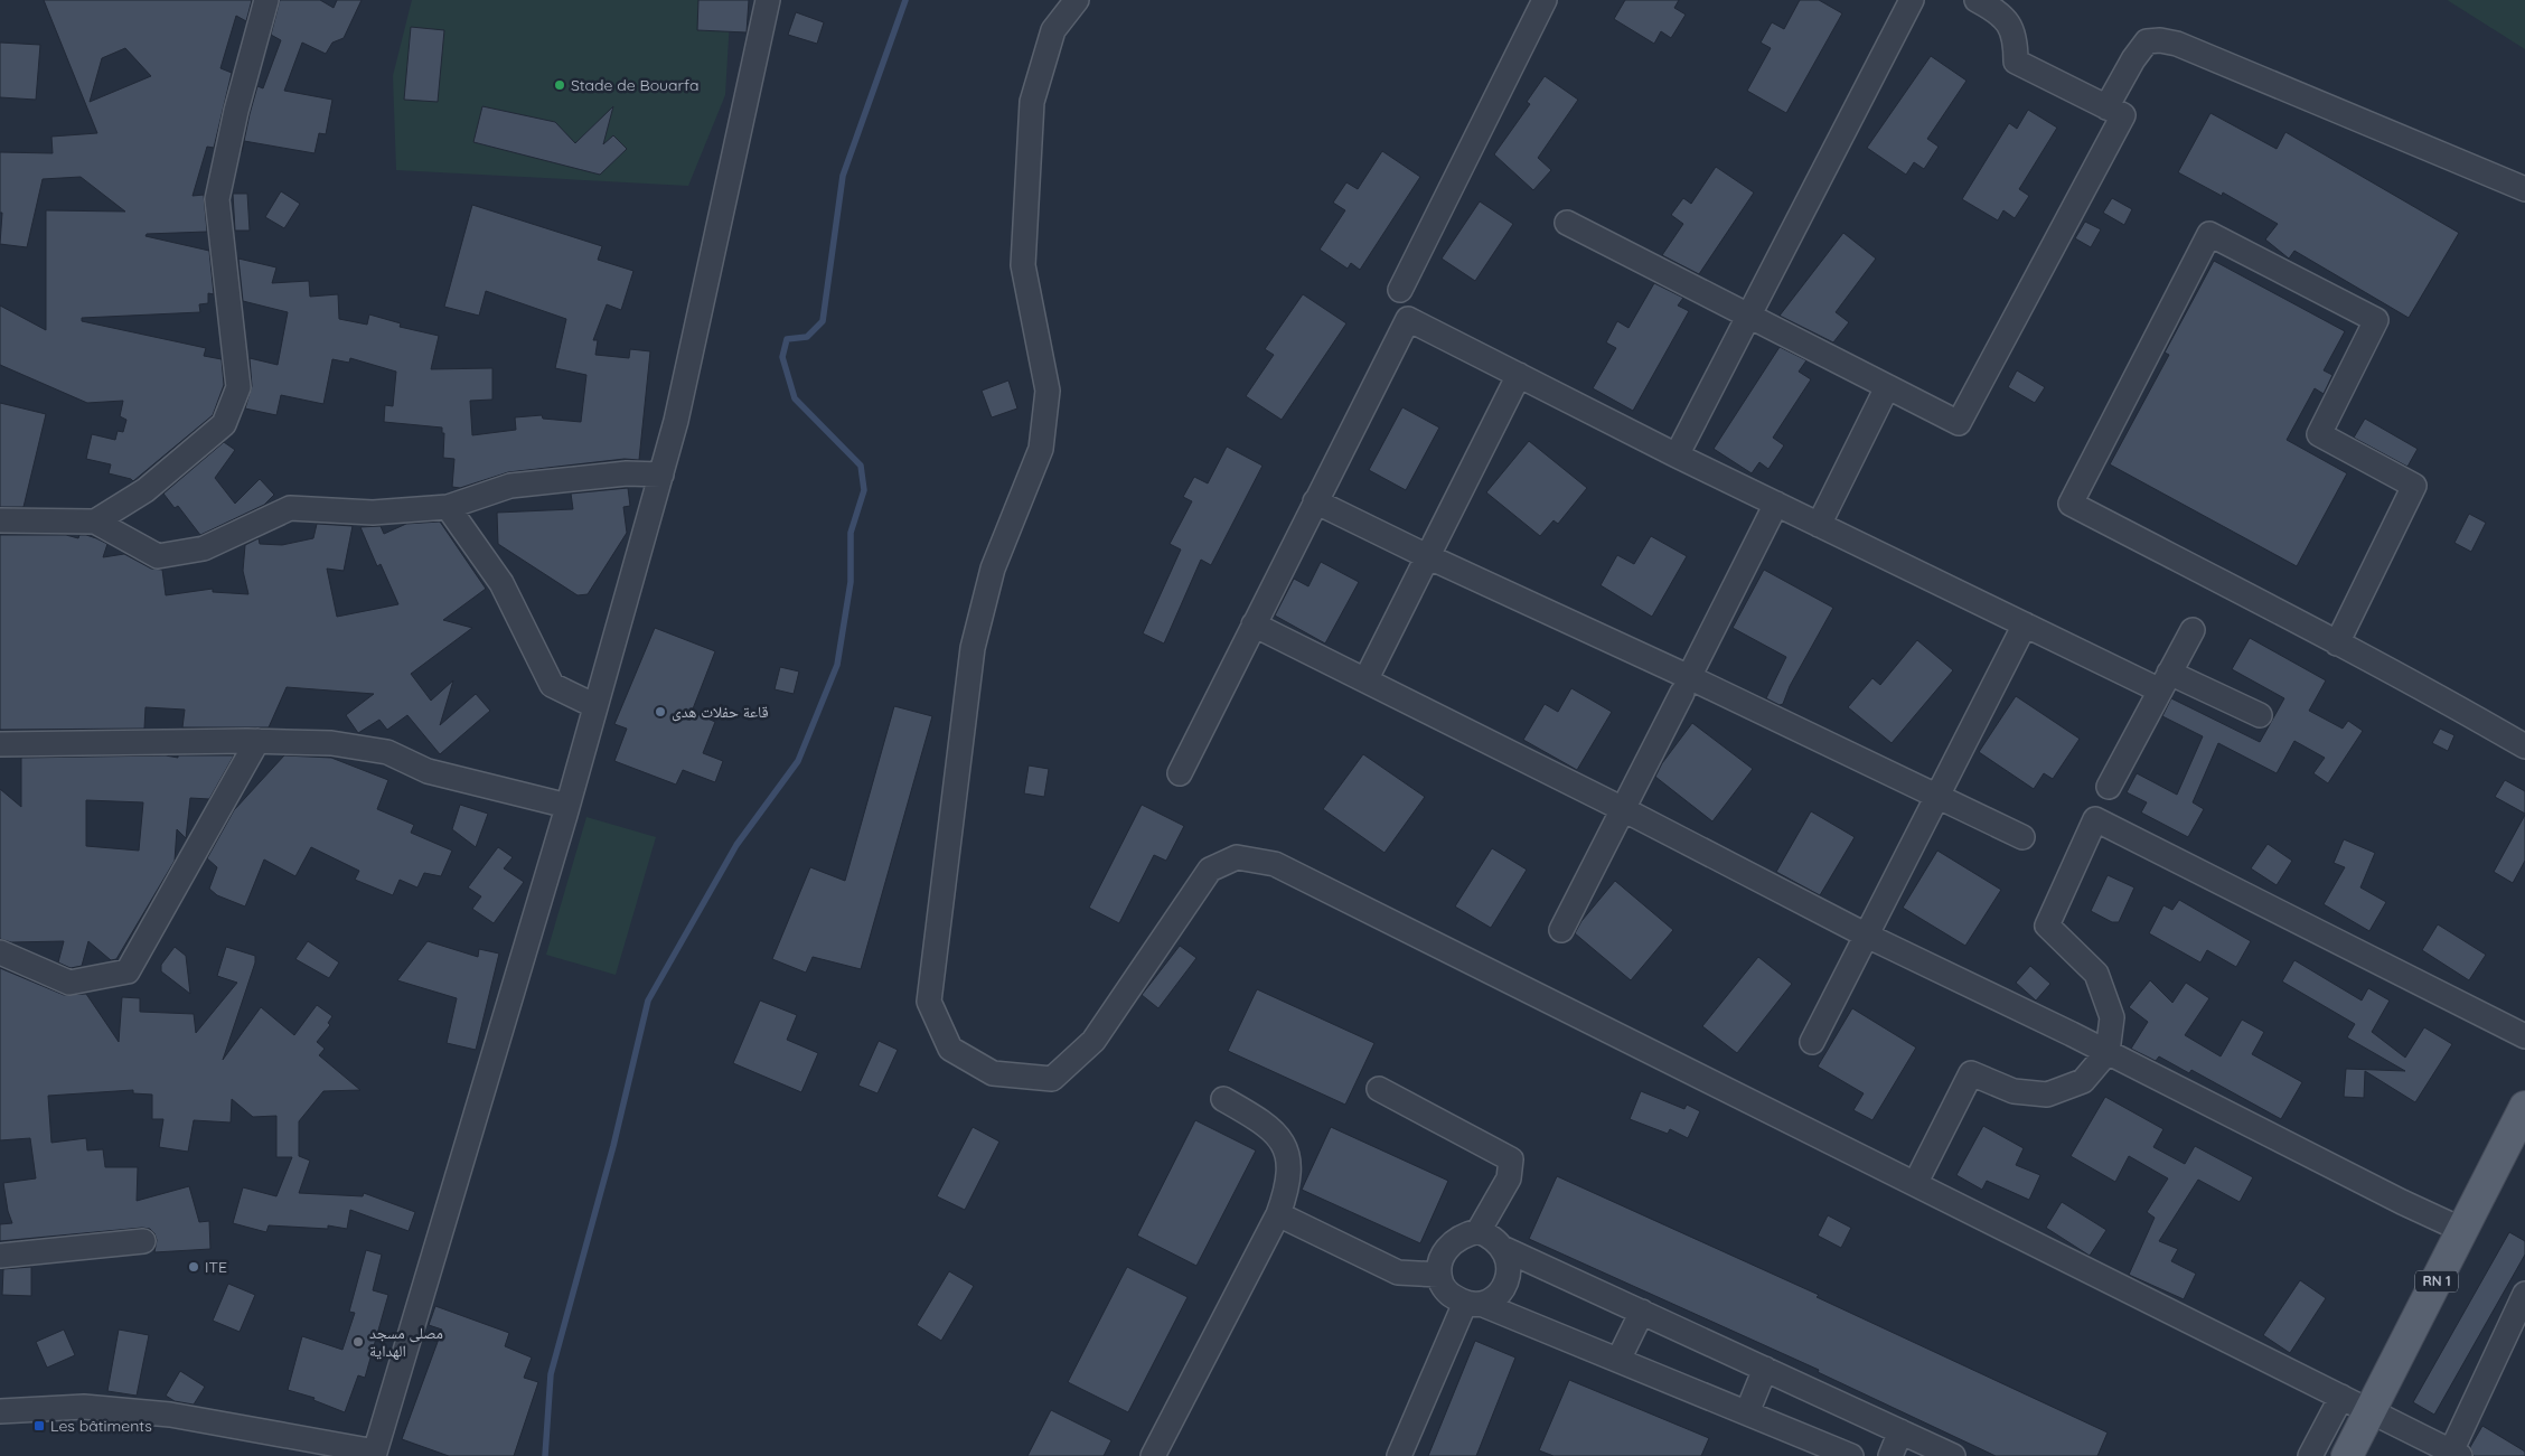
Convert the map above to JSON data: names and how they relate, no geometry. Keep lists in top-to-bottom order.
{
  "streets": {
    "main road": ["RN 1"]
  },
  "places": {
    "other": [
      "Stade de Bouarfa",
      "قاعة حفلات هدى",
      "ITE",
      "مصلى مسجد الهداية"
    ],
    "transit": ["Les bâtiments"]
  }
}
